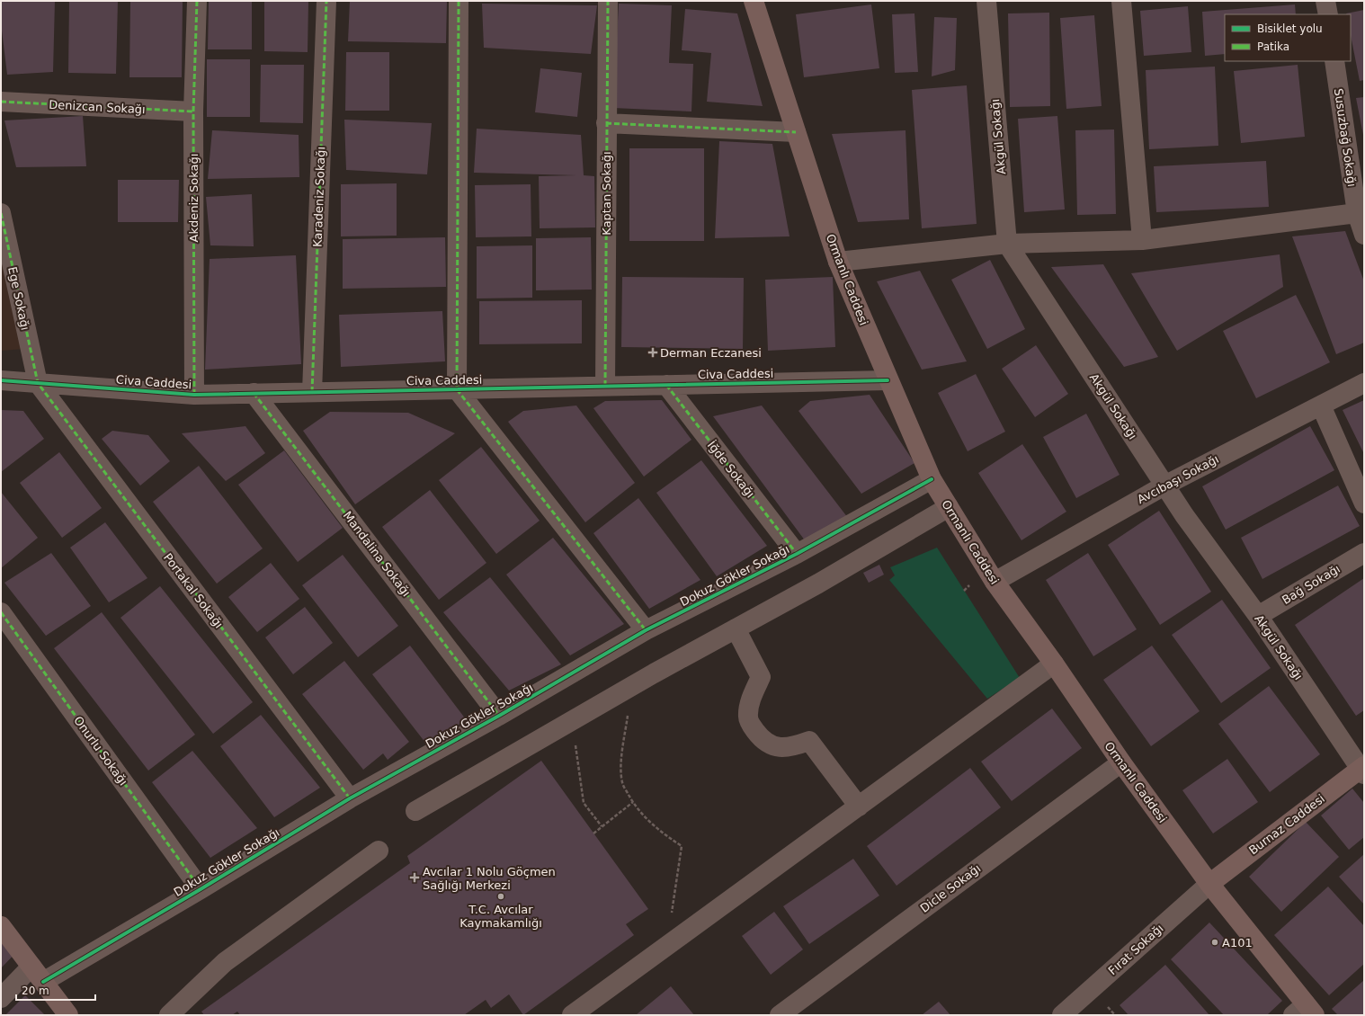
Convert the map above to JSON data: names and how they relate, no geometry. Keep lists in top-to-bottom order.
{
  "streets": {
    "main road": ["Ormanlı Caddesi", "Burnaz Caddesi"],
    "street": [
      "Denizcan Sokağı",
      "Akgül Sokağı",
      "Susuzbağ Sokağı",
      "Kaptan Sokağı",
      "Karadeniz Sokağı",
      "Akdeniz Sokağı",
      "Ege Sokağı",
      "Civa Caddesi",
      "İğde Sokağı",
      "Avcıbaşı Sokağı",
      "Mandalina Sokağı",
      "Dokuz Gökler Sokağı",
      "Bağ Sokağı",
      "Portakal Sokağı",
      "Onurlu Sokağı",
      "Dicle Sokağı",
      "Fırat Sokağı"
    ]
  },
  "crossings": [
    ["Denizcan Sokağı", "Akdeniz Sokağı"],
    ["Akgül Sokağı", "Avcıbaşı Sokağı"],
    ["Akgül Sokağı", "Bağ Sokağı"],
    ["Akgül Sokağı", "Burnaz Caddesi"],
    ["Kaptan Sokağı", "Civa Caddesi"],
    ["Karadeniz Sokağı", "Civa Caddesi"],
    ["Akdeniz Sokağı", "Civa Caddesi"],
    ["Ormanlı Caddesi", "Civa Caddesi"],
    ["Ormanlı Caddesi", "Avcıbaşı Sokağı"],
    ["Ormanlı Caddesi", "Dokuz Gökler Sokağı"],
    ["Ormanlı Caddesi", "Burnaz Caddesi"],
    ["Ormanlı Caddesi", "Dicle Sokağı"],
    ["Ormanlı Caddesi", "Fırat Sokağı"],
    ["Ege Sokağı", "Civa Caddesi"],
    ["Ege Sokağı", "Portakal Sokağı"],
    ["Civa Caddesi", "İğde Sokağı"],
    ["Civa Caddesi", "Mandalina Sokağı"],
    ["Civa Caddesi", "Portakal Sokağı"],
    ["İğde Sokağı", "Dokuz Gökler Sokağı"],
    ["Mandalina Sokağı", "Dokuz Gökler Sokağı"],
    ["Dokuz Gökler Sokağı", "Portakal Sokağı"],
    ["Dokuz Gökler Sokağı", "Onurlu Sokağı"],
    ["Burnaz Caddesi", "Fırat Sokağı"]
  ],
  "places": {
    "health": ["Derman Eczanesi", "Avcılar 1 Nolu Göçmen Sağlığı Merkezi"],
    "other": ["T.C. Avcılar Kaymakamlığı", "A101"]
  },
  "legend": ["Bisiklet yolu", "Patika"],
  "scale_bar": "20 m"
}
